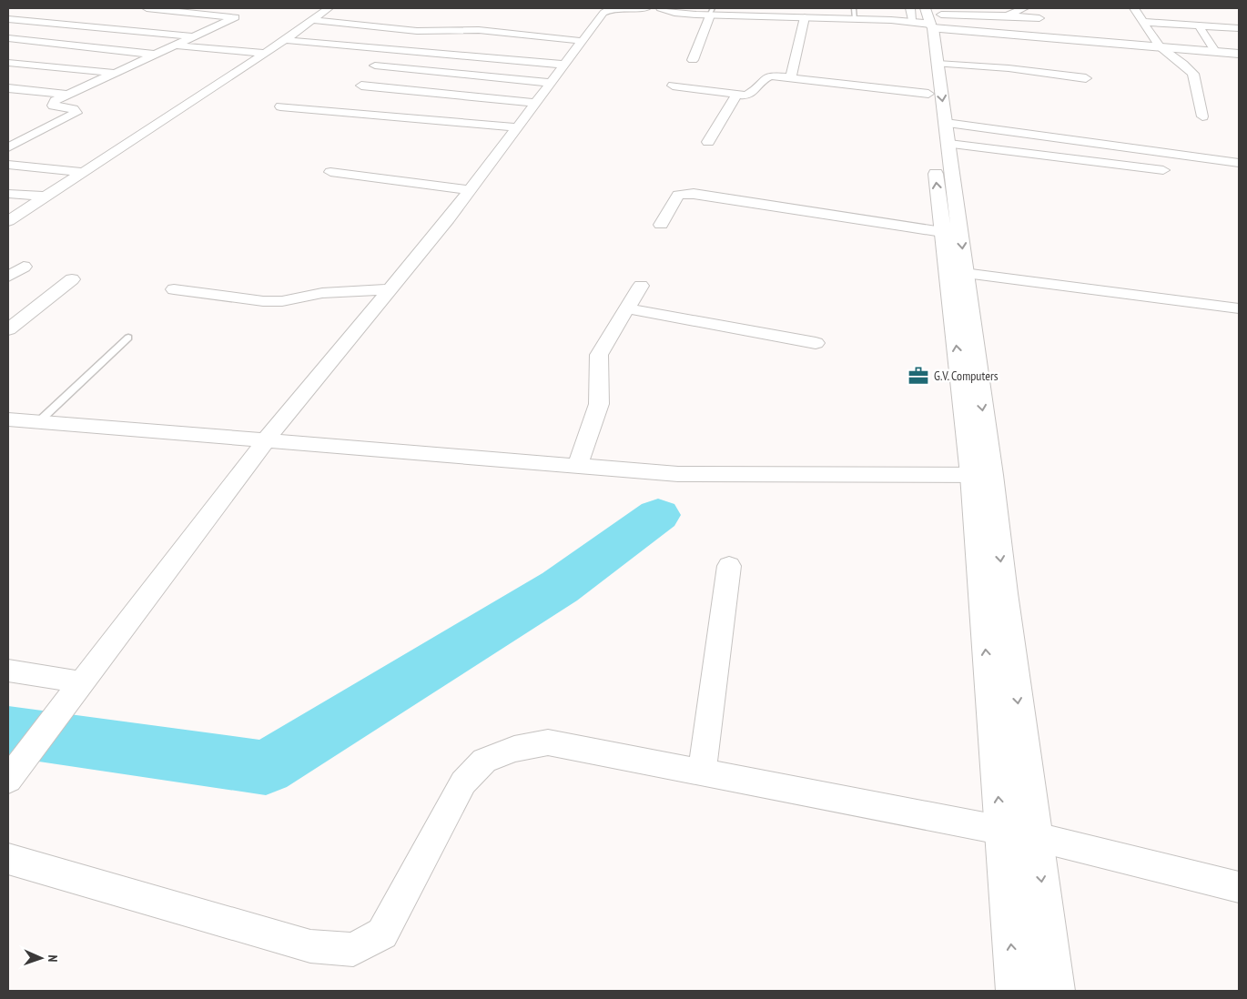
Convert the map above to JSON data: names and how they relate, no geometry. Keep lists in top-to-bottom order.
{
  "places": {
    "office": ["G.V. Computers"]
  },
  "north": "right"
}
